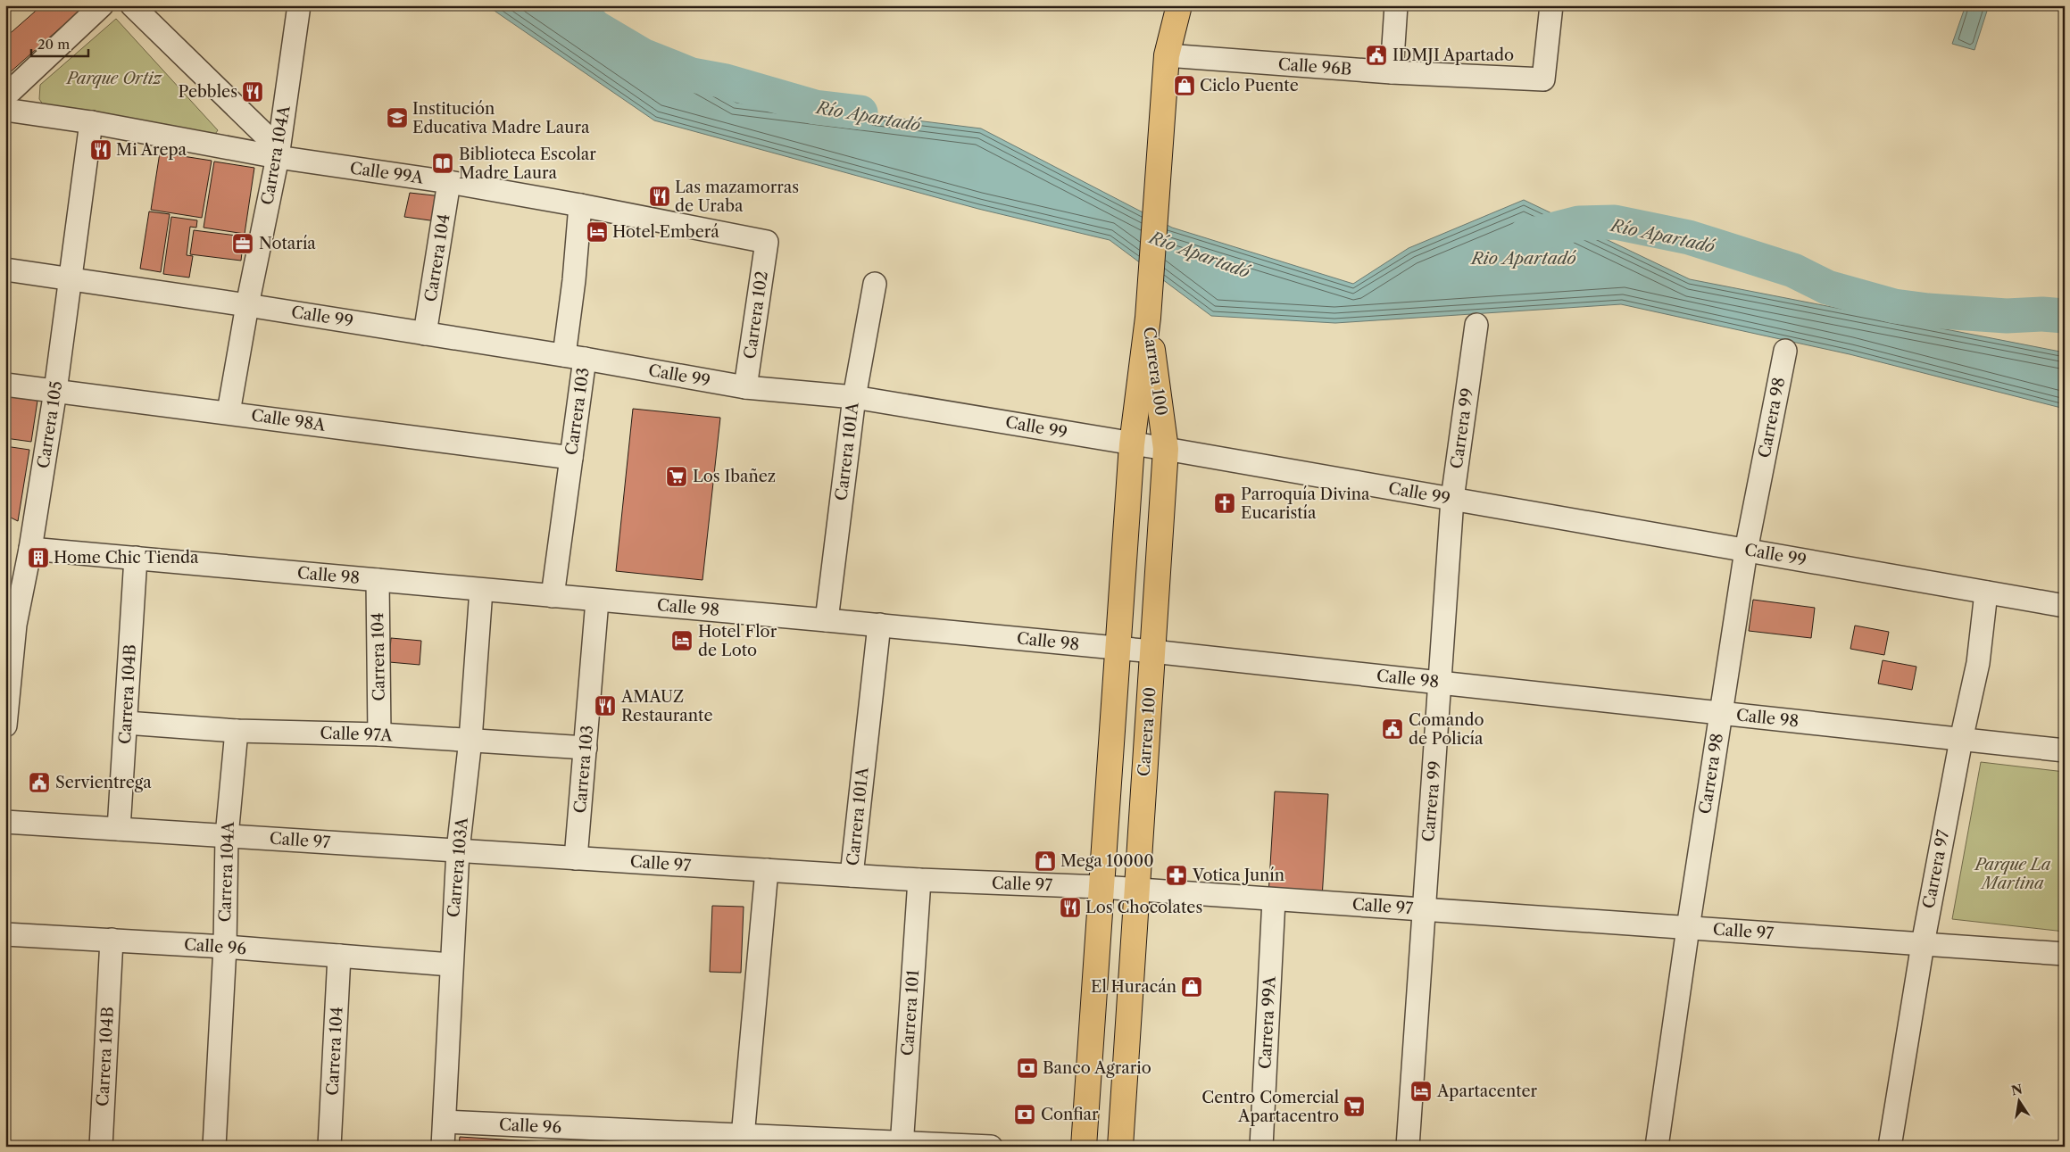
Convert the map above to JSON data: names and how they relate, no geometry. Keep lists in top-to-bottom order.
{
  "streets": {
    "main road": ["Carrera 100"],
    "street": [
      "Calle 96B",
      "Carrera 104A",
      "Calle 99A",
      "Carrera 104",
      "Carrera 102",
      "Calle 99",
      "Carrera 103",
      "Carrera 98",
      "Calle 98A",
      "Carrera 105",
      "Carrera 99",
      "Carrera 101A",
      "Calle 98",
      "Carrera 104B",
      "Calle 97A",
      "Calle 97",
      "Carrera 103A",
      "Carrera 97",
      "Calle 96",
      "Carrera 101",
      "Carrera 99A"
    ]
  },
  "crossings": [
    ["Calle 96B", "Carrera 100"],
    ["Carrera 104A", "Calle 99A"],
    ["Carrera 104A", "Calle 99"],
    ["Carrera 104A", "Calle 98A"],
    ["Carrera 104A", "Calle 97A"],
    ["Carrera 104A", "Calle 97"],
    ["Carrera 104A", "Calle 96"],
    ["Calle 99A", "Carrera 104"],
    ["Calle 99A", "Carrera 102"],
    ["Calle 99A", "Carrera 103"],
    ["Calle 99A", "Carrera 105"],
    ["Carrera 104", "Calle 99"],
    ["Carrera 104", "Calle 98"],
    ["Carrera 104", "Calle 97A"],
    ["Carrera 104", "Calle 96"],
    ["Carrera 102", "Calle 99"],
    ["Calle 99", "Carrera 100"],
    ["Calle 99", "Carrera 103"],
    ["Calle 99", "Carrera 98"],
    ["Calle 99", "Carrera 105"],
    ["Calle 99", "Carrera 99"],
    ["Calle 99", "Carrera 101A"],
    ["Calle 99", "Carrera 97"],
    ["Carrera 100", "Calle 98"],
    ["Carrera 100", "Calle 97"],
    ["Carrera 103", "Calle 98A"],
    ["Carrera 103", "Calle 98"],
    ["Carrera 103", "Calle 97A"],
    ["Carrera 103", "Calle 97"],
    ["Carrera 98", "Calle 98"],
    ["Carrera 98", "Calle 97"],
    ["Calle 98A", "Carrera 105"],
    ["Carrera 105", "Calle 98"],
    ["Carrera 99", "Calle 98"],
    ["Carrera 99", "Calle 97"],
    ["Carrera 101A", "Calle 98"],
    ["Carrera 101A", "Calle 97"],
    ["Calle 98", "Carrera 104B"],
    ["Calle 98", "Carrera 103A"],
    ["Calle 98", "Carrera 97"],
    ["Carrera 104B", "Calle 97A"],
    ["Carrera 104B", "Calle 97"],
    ["Carrera 104B", "Calle 96"],
    ["Calle 97A", "Carrera 103A"],
    ["Calle 97", "Carrera 103A"],
    ["Calle 97", "Carrera 97"],
    ["Calle 97", "Carrera 101"],
    ["Calle 97", "Carrera 99A"],
    ["Carrera 103A", "Calle 96"],
    ["Calle 96", "Carrera 101"]
  ],
  "water": ["Río Apartadó", "Rio Apartadó"],
  "parks": ["Parque Ortiz", "Parque La Martina"],
  "places": {
    "public building": ["IDMJI Apartado", "Comando de Policía", "Servientrega"],
    "shop": ["Ciclo Puente", "Mega 10000", "El Huracán"],
    "restaurant": [
      "Pebbles",
      "Mi Arepa",
      "Las mazamorras de Uraba",
      "AMAUZ Restaurante",
      "Los Chocolates"
    ],
    "school or university": ["Institución Educativa Madre Laura"],
    "library": ["Biblioteca Escolar Madre Laura"],
    "hotel": ["Hotel Emberá", "Hotel Flor de Loto", "Apartacenter"],
    "office": ["Notaría"],
    "supermarket": ["Los Ibañez", "Centro Comercial Apartacentro"],
    "church": ["Parroquía Divina Eucaristía"],
    "building": ["Home Chic Tienda"],
    "pharmacy": ["Votica Junín"],
    "bank": ["Banco Agrario", "Confiar"]
  },
  "scale_bar": "20 m",
  "north": "top"
}
